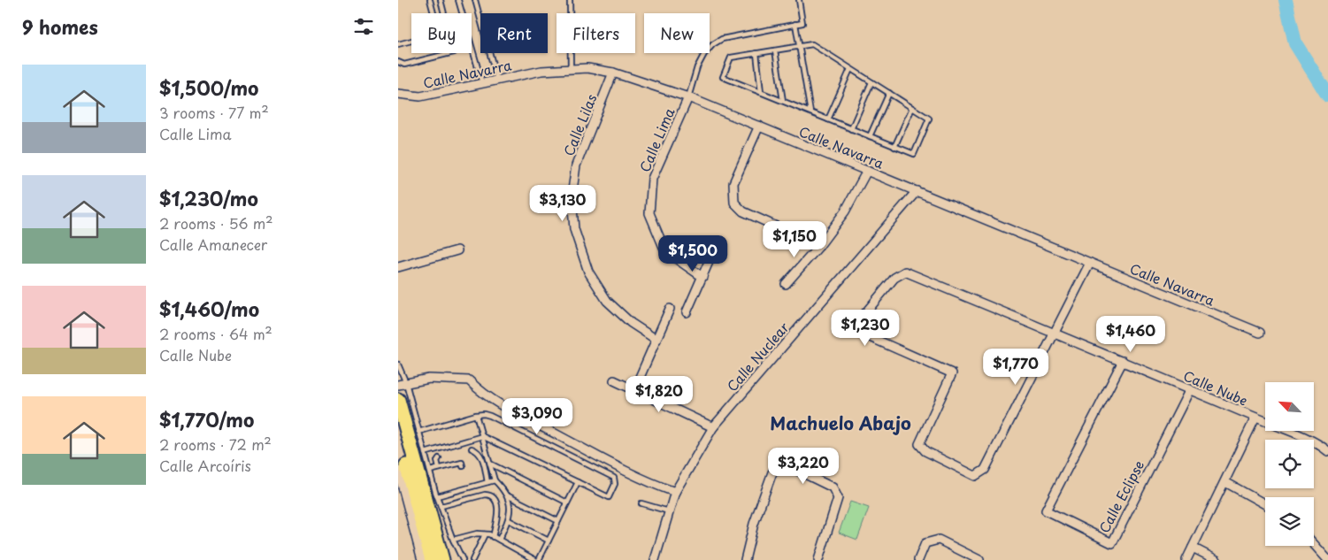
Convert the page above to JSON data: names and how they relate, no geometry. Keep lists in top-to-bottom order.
{
  "streets": {
    "street": [
      "Calle Navarra",
      "Calle Lilas",
      "Calle Lima",
      "Calle Nuclear",
      "Calle Nube",
      "Calle Eclipse"
    ]
  },
  "crossings": [
    ["Calle Navarra", "Calle Lilas"],
    ["Calle Navarra", "Calle Lima"],
    ["Calle Navarra", "Calle Nuclear"],
    ["Calle Nube", "Calle Eclipse"]
  ],
  "districts": ["Machuelo Abajo"],
  "north": "top left",
  "page": {
    "heading": "9 homes",
    "chip": [
      "Buy",
      "Rent",
      "Filters",
      "New"
    ],
    "list": [
      {
        "name": "$1,500/mo",
        "note": "3 rooms · 77 m² · Calle Lima"
      },
      {
        "name": "$1,230/mo",
        "note": "2 rooms · 56 m² · Calle Amanecer"
      },
      {
        "name": "$1,460/mo",
        "note": "2 rooms · 64 m² · Calle Nube"
      },
      {
        "name": "$1,770/mo",
        "note": "2 rooms · 72 m² · Calle Arcoíris"
      }
    ],
    "price": [
      "$3,130",
      "$1,150",
      "$1,500",
      "$1,230",
      "$1,460",
      "$1,770",
      "$1,820",
      "$3,090",
      "$3,220"
    ]
  }
}
